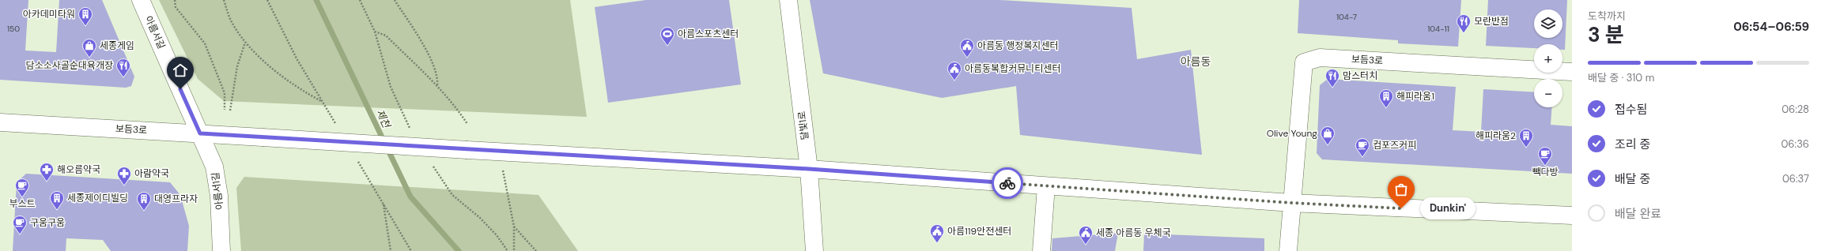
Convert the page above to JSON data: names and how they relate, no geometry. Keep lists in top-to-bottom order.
{
  "streets": {
    "street": [
      "아름서길",
      "보듬3로",
      "달빛1로",
      "아름서1길"
    ]
  },
  "crossings": [
    ["아름서길", "보듬3로"],
    ["아름서길", "아름서1길"],
    ["보듬3로", "아름서1길"]
  ],
  "districts": ["아름동"],
  "water": ["제천"],
  "places": {
    "building": [
      "아카데미타워",
      "해피라움1",
      "해피라움2",
      "세종제이디빌딩",
      "대영프라자"
    ],
    "restaurant": ["모란반점", "담소소사골순대육개장", "맘스터치"],
    "sports": ["아름스포츠센터"],
    "shop": ["세종게임", "Olive Young"],
    "public building": [
      "아름동 행정복지센터",
      "아름동복합커뮤니티센터",
      "아름119안전센터",
      "세종 아름동 우체국"
    ],
    "cafe": [
      "컴포즈커피",
      "빽다방",
      "부스트",
      "구움구움"
    ],
    "pharmacy": ["해오름약국", "아람약국"],
    "other": ["Dunkin'"]
  },
  "house_numbers": ["104-7", "150", "104-11"],
  "page": {
    "heading": ["3 분", "도착까지", "06:54–06:59"],
    "map_buttons": ["+", "−"],
    "bar": "배달 중 · 310 m",
    "list": [
      ["접수됨", "06:28"],
      ["조리 중", "06:36"],
      ["배달 중", "06:37"],
      "배달 완료"
    ],
    "bubble": "Dunkin'"
  }
}
